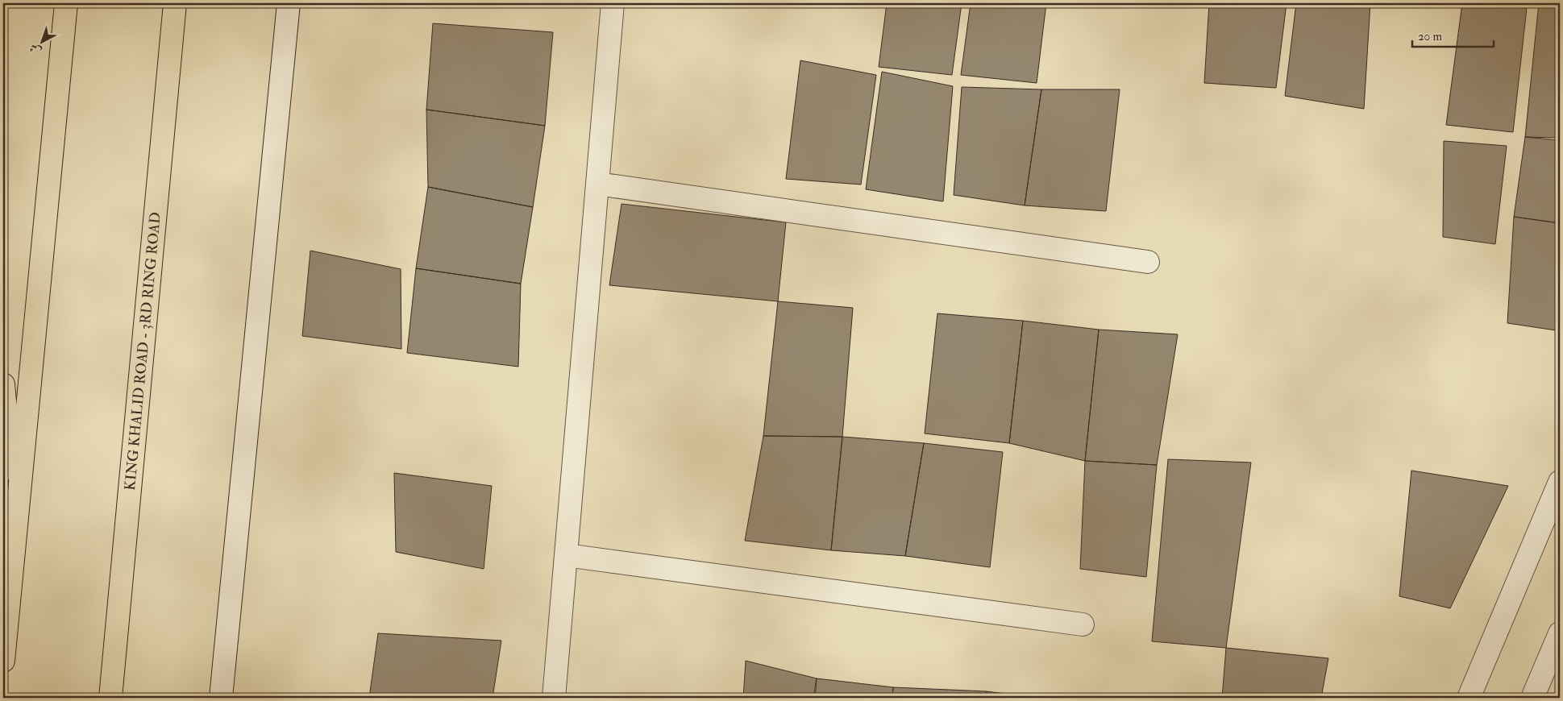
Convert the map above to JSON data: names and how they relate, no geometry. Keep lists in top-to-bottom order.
{
  "streets": {
    "highway": ["KING KHALID ROAD - 3RD RING ROAD"]
  },
  "scale_bar": "20 m",
  "north": "bottom left"
}
